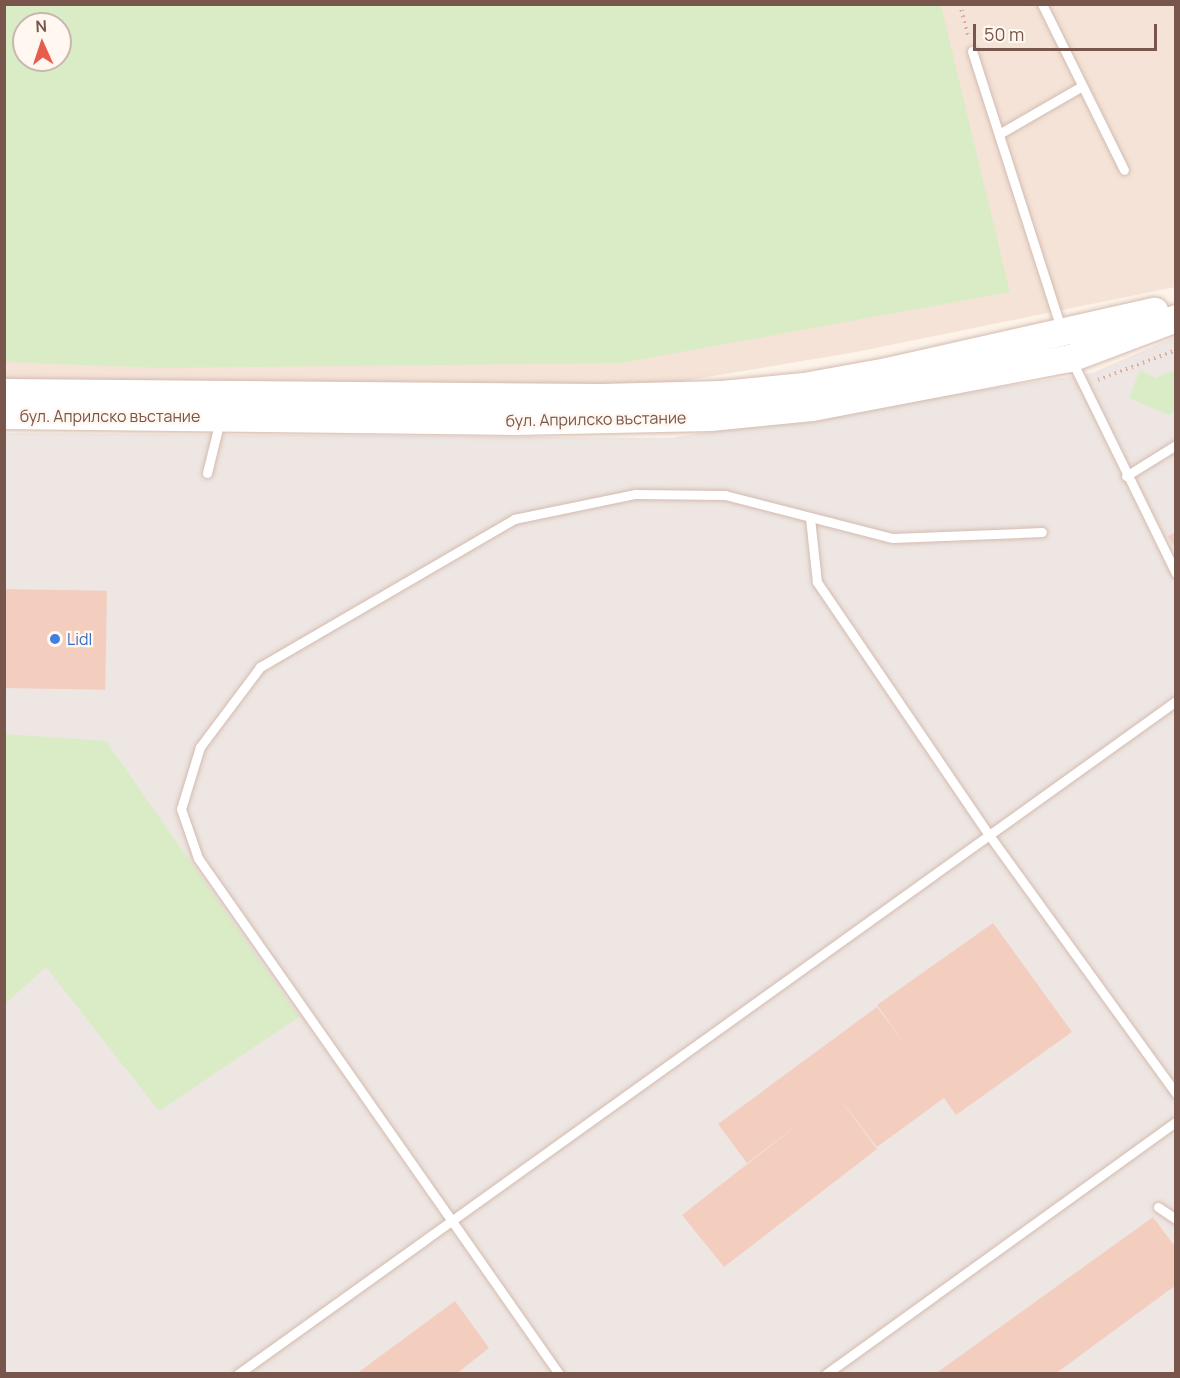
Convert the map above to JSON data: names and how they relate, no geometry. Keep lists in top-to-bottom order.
{
  "streets": {
    "main road": ["бул. Априлско въстание"]
  },
  "places": ["Lidl"],
  "scale_bar": "50 m",
  "north": "top"
}
